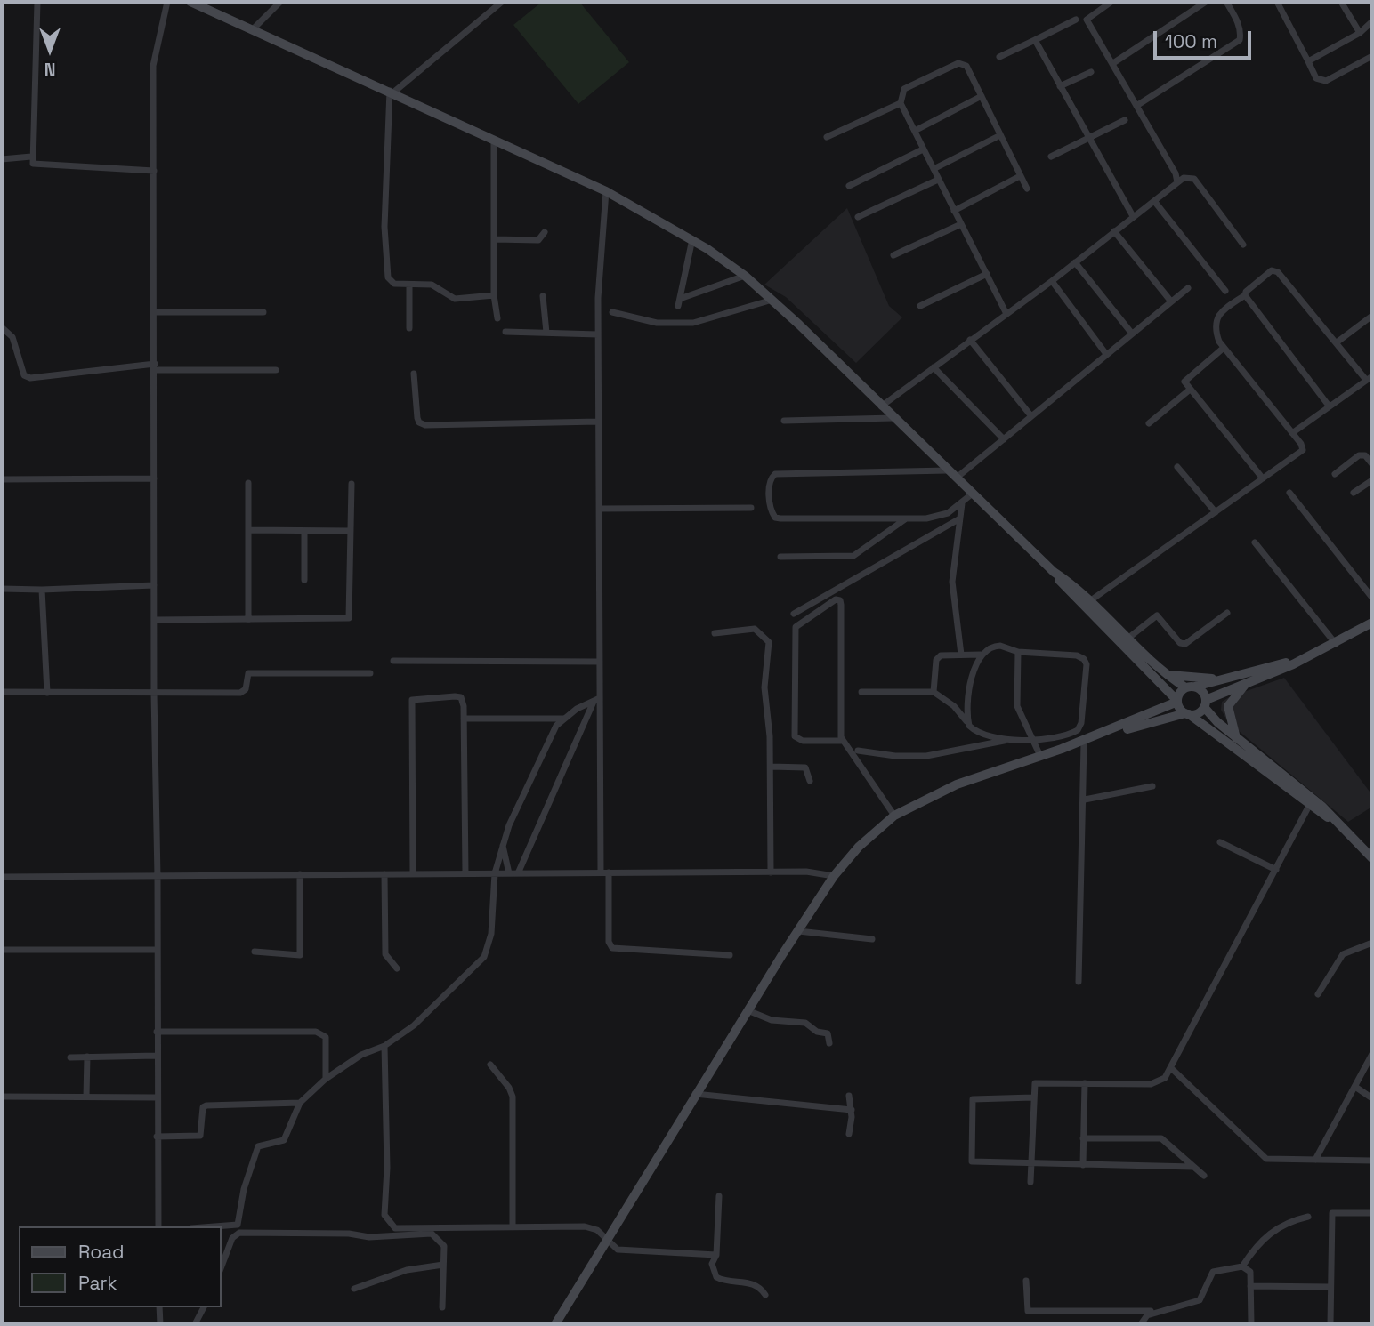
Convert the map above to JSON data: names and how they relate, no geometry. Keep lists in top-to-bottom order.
{
  "legend": ["Road", "Park"],
  "scale_bar": "100 m",
  "north": "bottom"
}
